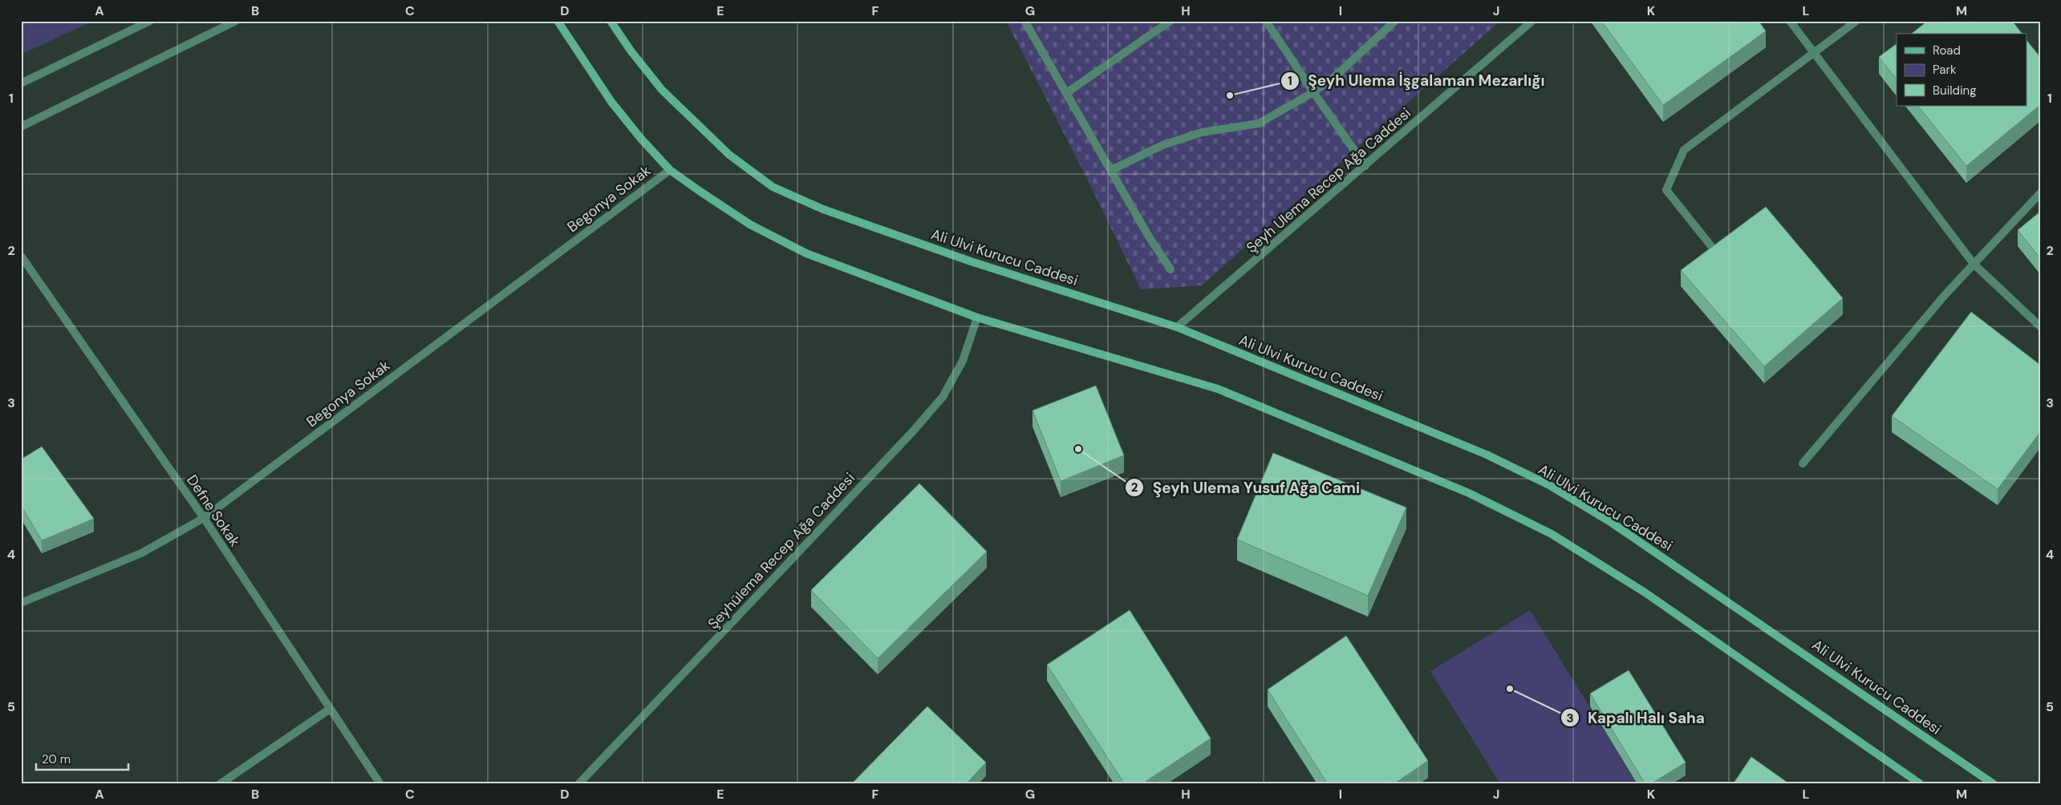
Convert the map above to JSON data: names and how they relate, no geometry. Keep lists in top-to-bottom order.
{
  "streets": {
    "main road": ["Ali Ulvi Kurucu Caddesi"],
    "street": [
      "Şeyh Ulema Recep Ağa Caddesi",
      "Begonya Sokak",
      "Defne Sokak",
      "Şeyhülema Recep Ağa Caddesi"
    ]
  },
  "crossings": [
    ["Şeyh Ulema Recep Ağa Caddesi", "Ali Ulvi Kurucu Caddesi"],
    ["Begonya Sokak", "Defne Sokak"]
  ],
  "places": ["Şeyh Ulema İşgalaman Mezarlığı", "Şeyh Ulema Yusuf Ağa Cami", "Kapalı Halı Saha"],
  "legend": ["Road", "Park", "Building"],
  "scale_bar": "20 m",
  "grid": {
    "columns": [
      "A",
      "B",
      "C",
      "D",
      "E",
      "F",
      "G",
      "H",
      "I",
      "J",
      "K",
      "L",
      "M"
    ],
    "rows": [
      "1",
      "2",
      "3",
      "4",
      "5"
    ]
  }
}
